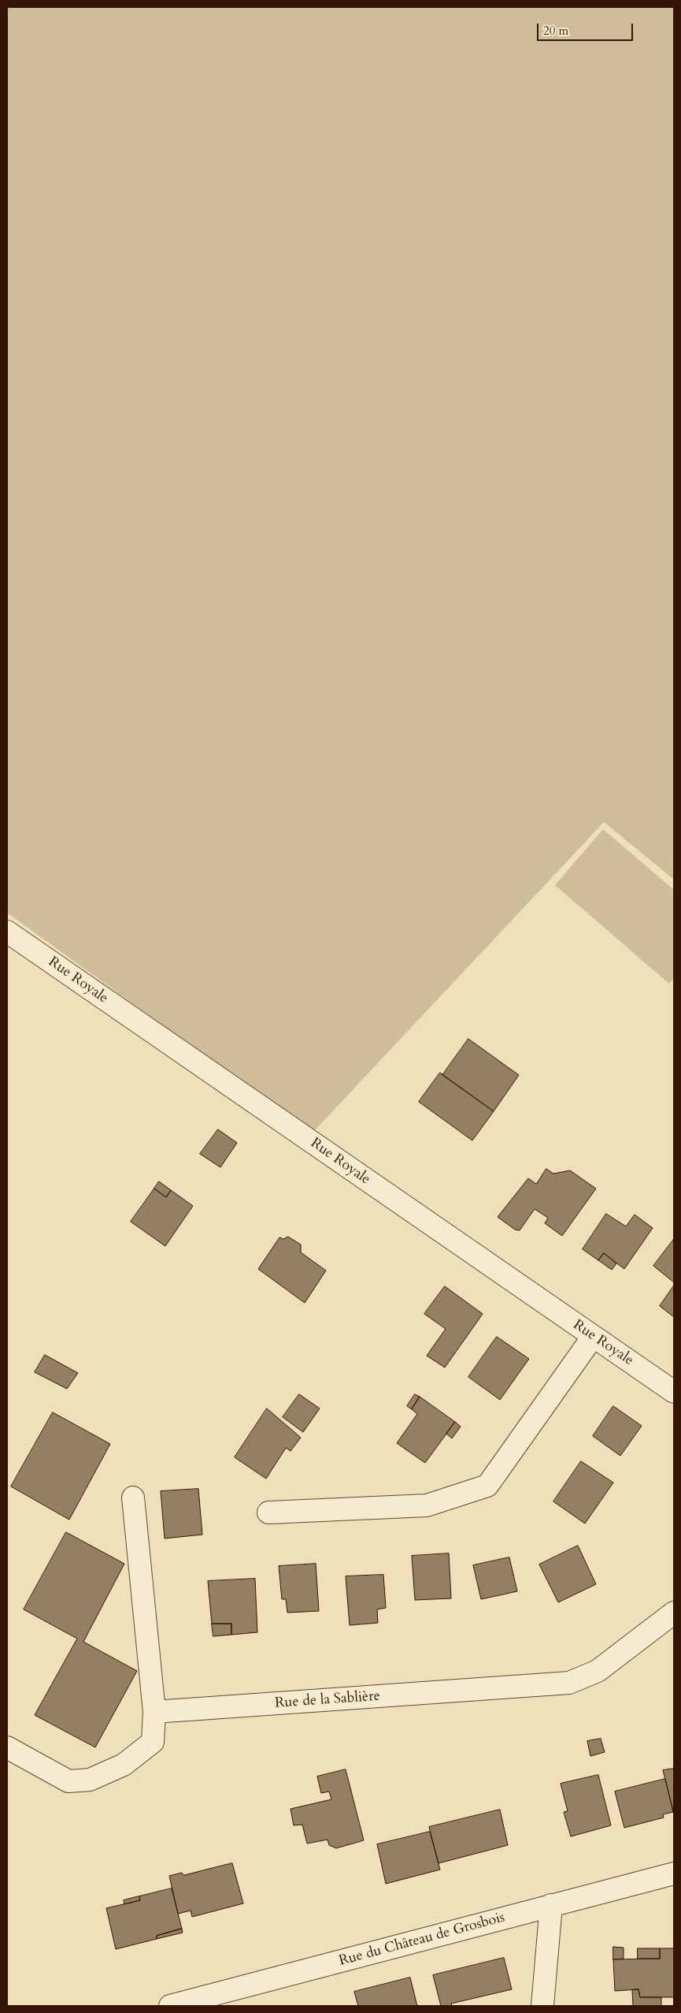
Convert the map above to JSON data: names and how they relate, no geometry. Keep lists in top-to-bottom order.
{
  "streets": {
    "street": ["Rue Royale", "Rue de la Sablière", "Rue du Château de Grosbois"]
  },
  "scale_bar": "20 m"
}
